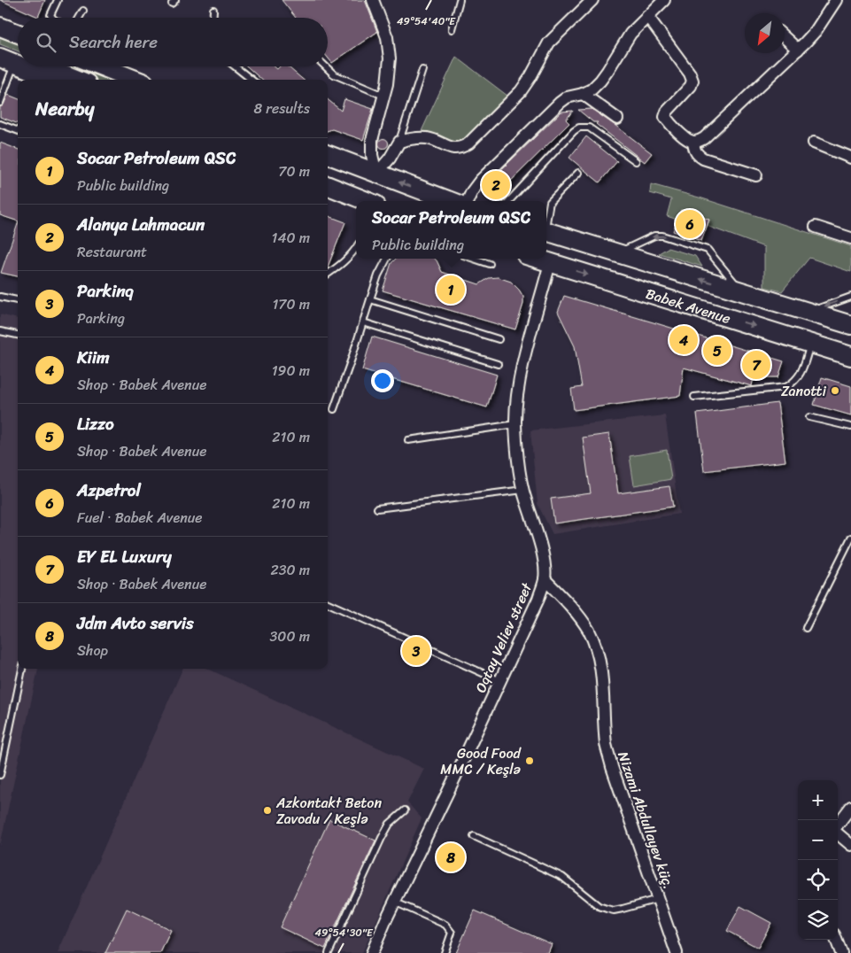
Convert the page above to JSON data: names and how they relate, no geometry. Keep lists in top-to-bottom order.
{
  "streets": {
    "main road": ["Babek Avenue"],
    "street": ["Oqtay Veliev street", "Nizami Abdullayev küç."]
  },
  "crossings": [
    ["Babek Avenue", "Oqtay Veliev street"],
    ["Oqtay Veliev street", "Nizami Abdullayev küç."]
  ],
  "places": ["Zanotti", "Good Food MMC / Keşlə", "Azkontakt Beton Zavodu / Keşlə"],
  "north": "bottom left",
  "page": {
    "search": "Search here",
    "heading": ["Nearby", "8 results"],
    "list": [
      {
        "mark": "1",
        "name": "Socar Petroleum QSC",
        "note": "Public building",
        "value": "70 m"
      },
      {
        "mark": "2",
        "name": "Alanya Lahmacun",
        "note": "Restaurant",
        "value": "140 m"
      },
      {
        "mark": "3",
        "name": "Parkinq",
        "note": "Parking",
        "value": "170 m"
      },
      {
        "mark": "4",
        "name": "Kiim",
        "note": "Shop · Babek Avenue",
        "value": "190 m"
      },
      {
        "mark": "5",
        "name": "Lizzo",
        "note": "Shop · Babek Avenue",
        "value": "210 m"
      },
      {
        "mark": "6",
        "name": "Azpetrol",
        "note": "Fuel · Babek Avenue",
        "value": "210 m"
      },
      {
        "mark": "7",
        "name": "EY EL Luxury",
        "note": "Shop · Babek Avenue",
        "value": "230 m"
      },
      {
        "mark": "8",
        "name": "Jdm Avto servis",
        "note": "Shop",
        "value": "300 m"
      }
    ],
    "pins": [
      "2",
      "6",
      "1",
      "4",
      "5",
      "7",
      "3",
      "8"
    ],
    "popup": ["Socar Petroleum QSC", "Public building"],
    "map_buttons": ["+", "−"]
  },
  "coordinates": ["49°54'40\"E", "49°54'30\"E"]
}
